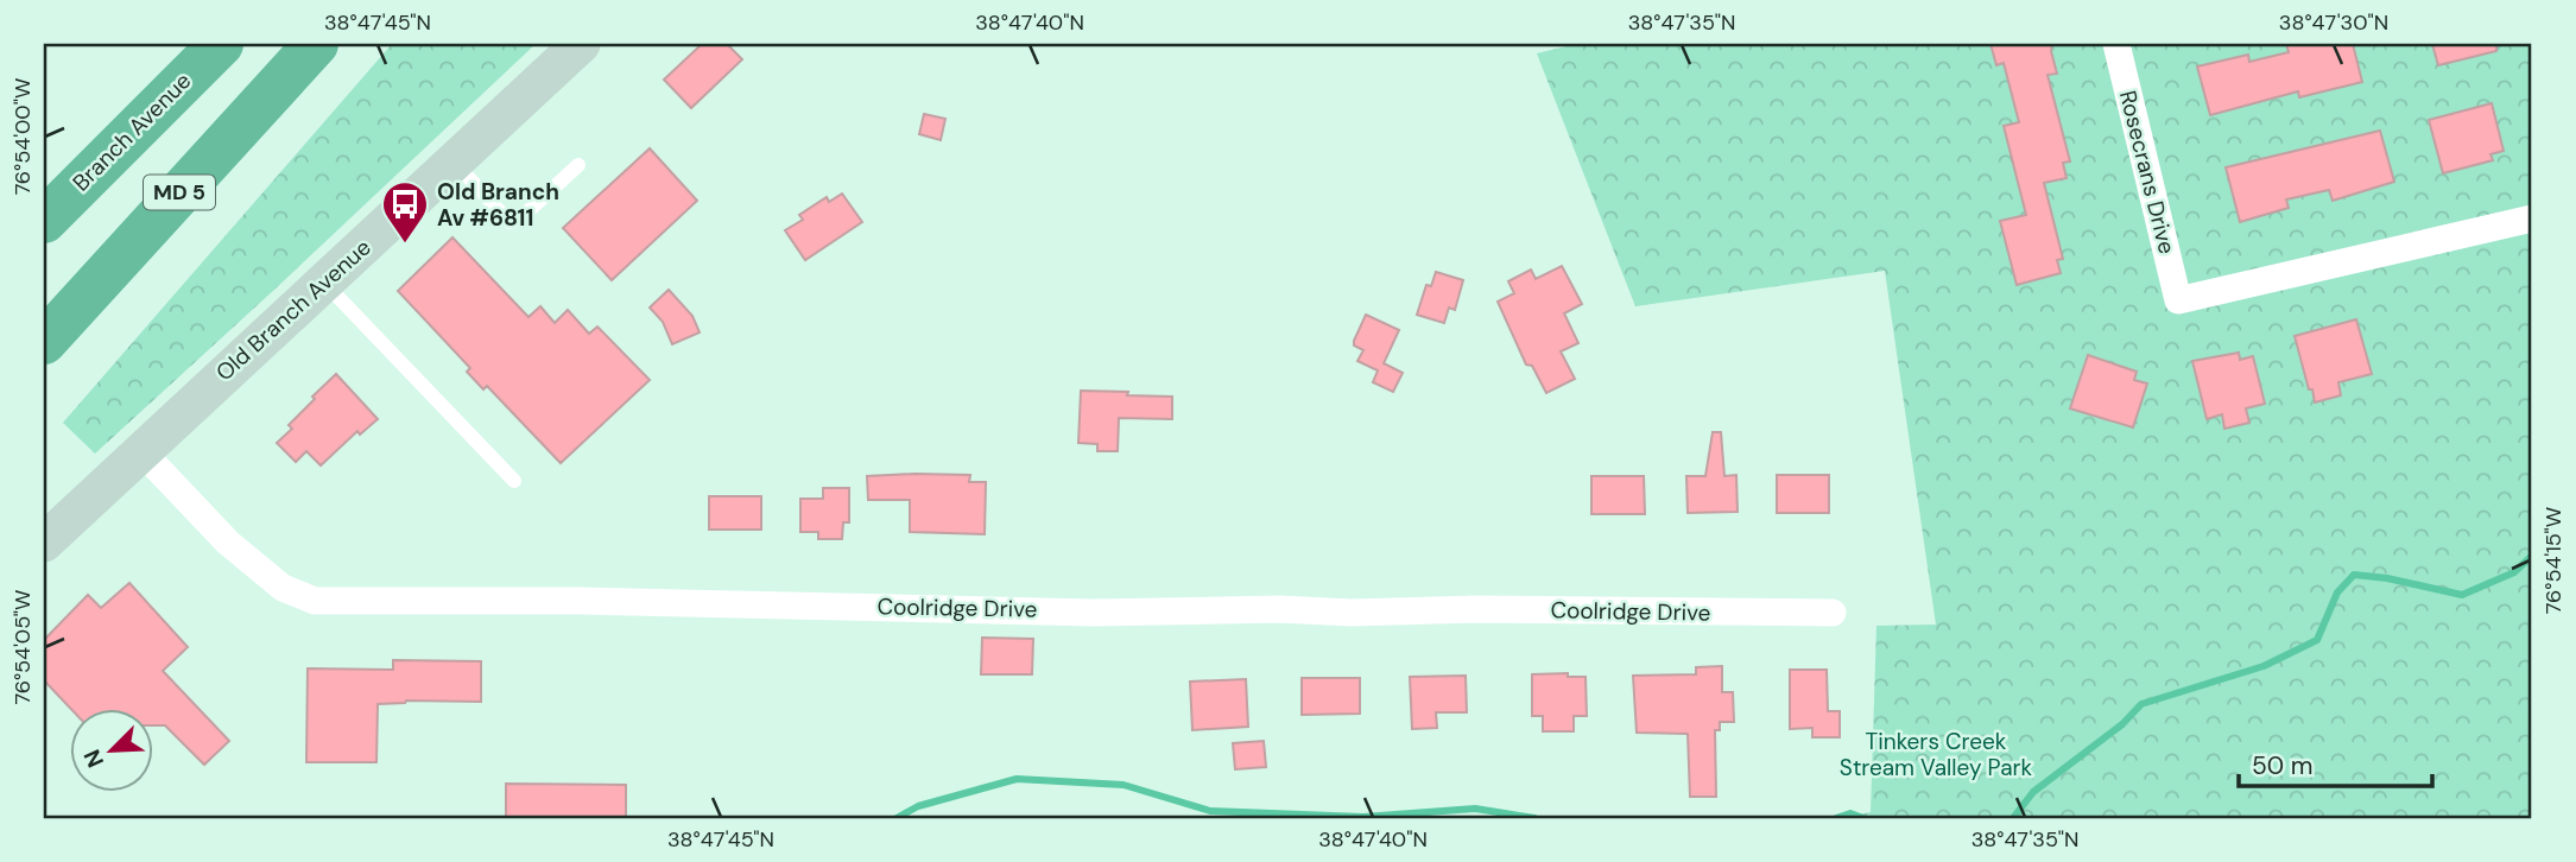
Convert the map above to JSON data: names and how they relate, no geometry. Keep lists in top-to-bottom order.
{
  "streets": {
    "highway": ["Branch Avenue", "MD 5"],
    "main road": ["Old Branch Avenue"],
    "street": ["Rosecrans Drive", "Coolridge Drive"]
  },
  "crossings": [
    ["Old Branch Avenue", "Coolridge Drive"]
  ],
  "parks": ["Tinkers Creek Stream Valley Park"],
  "places": {
    "bus stop": ["Old Branch Av #6811"]
  },
  "scale_bar": "50 m",
  "north": "bottom left",
  "coordinates": [
    "38°47'45\"N",
    "38°47'40\"N",
    "38°47'35\"N",
    "38°47'30\"N",
    "76°54'00\"W",
    "76°54'15\"W",
    "76°54'05\"W"
  ]
}
